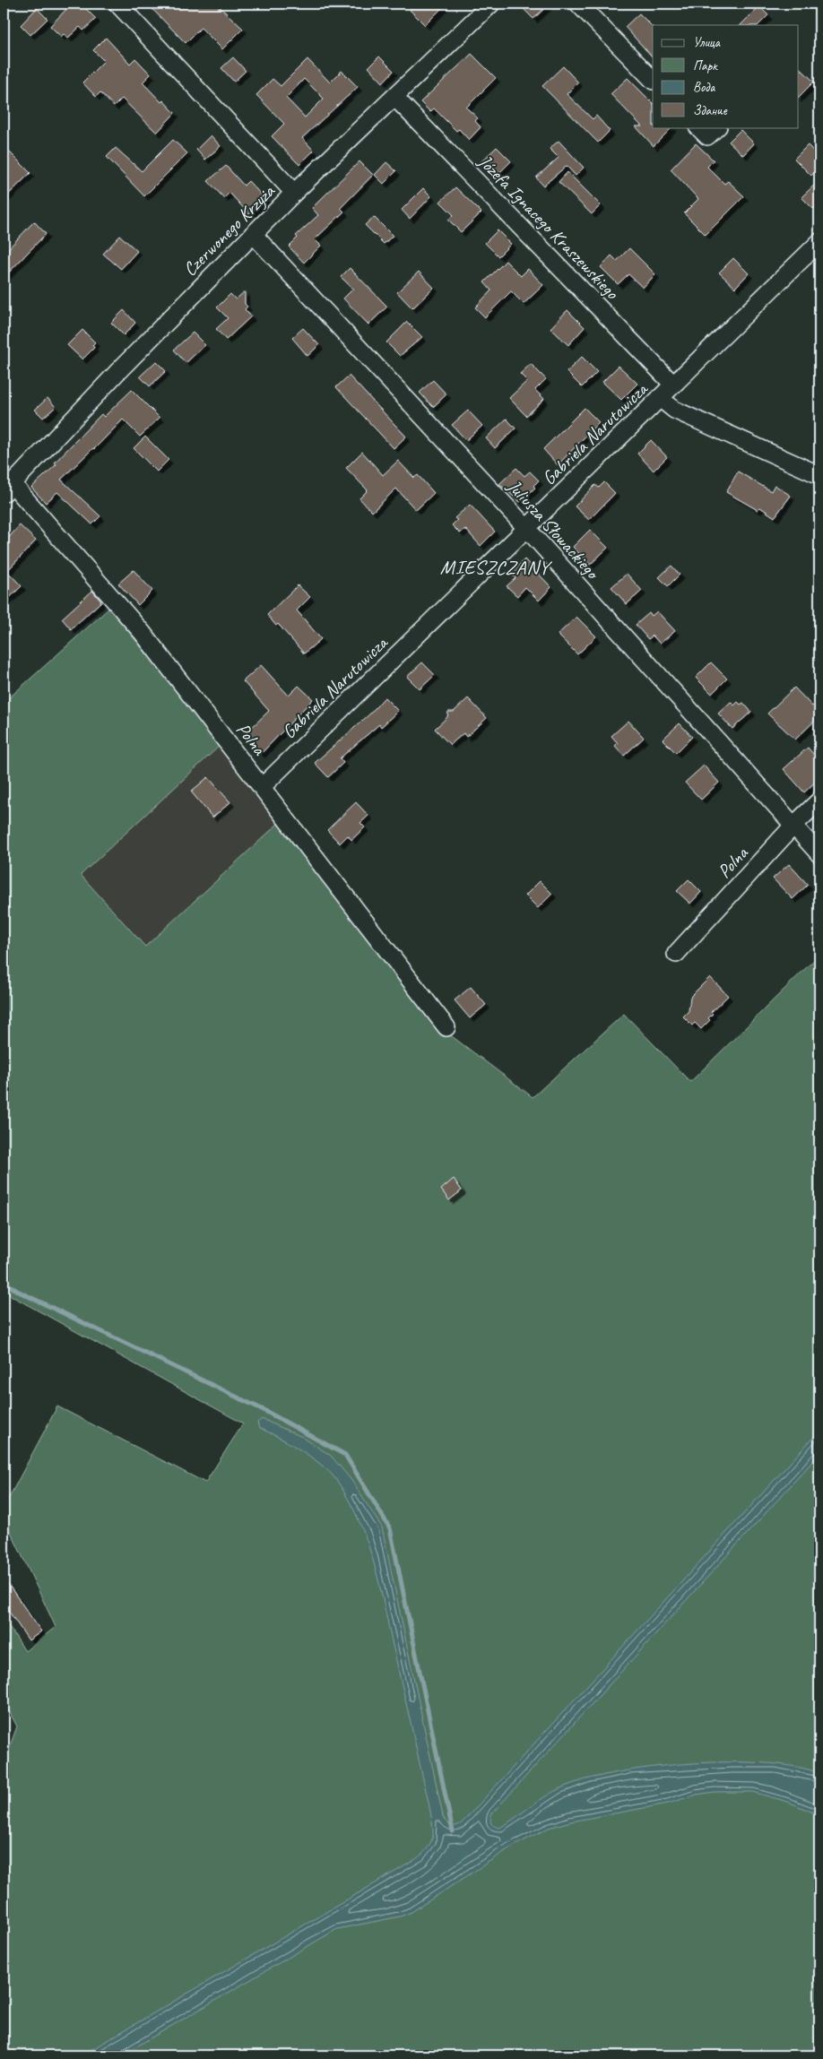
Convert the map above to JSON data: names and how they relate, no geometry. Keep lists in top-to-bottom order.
{
  "streets": {
    "street": [
      "Józefa Ignacego Kraszewskiego",
      "Czerwonego Krzyża",
      "Gabriela Narutowicza",
      "Juliusza Słowackiego",
      "Polna"
    ]
  },
  "crossings": [
    ["Józefa Ignacego Kraszewskiego", "Czerwonego Krzyża"],
    ["Józefa Ignacego Kraszewskiego", "Gabriela Narutowicza"],
    ["Czerwonego Krzyża", "Juliusza Słowackiego"],
    ["Czerwonego Krzyża", "Polna"],
    ["Gabriela Narutowicza", "Juliusza Słowackiego"],
    ["Gabriela Narutowicza", "Polna"],
    ["Juliusza Słowackiego", "Polna"]
  ],
  "districts": ["MIESZCZANY"],
  "legend": [
    "Улица",
    "Парк",
    "Вода",
    "Здание"
  ]
}
